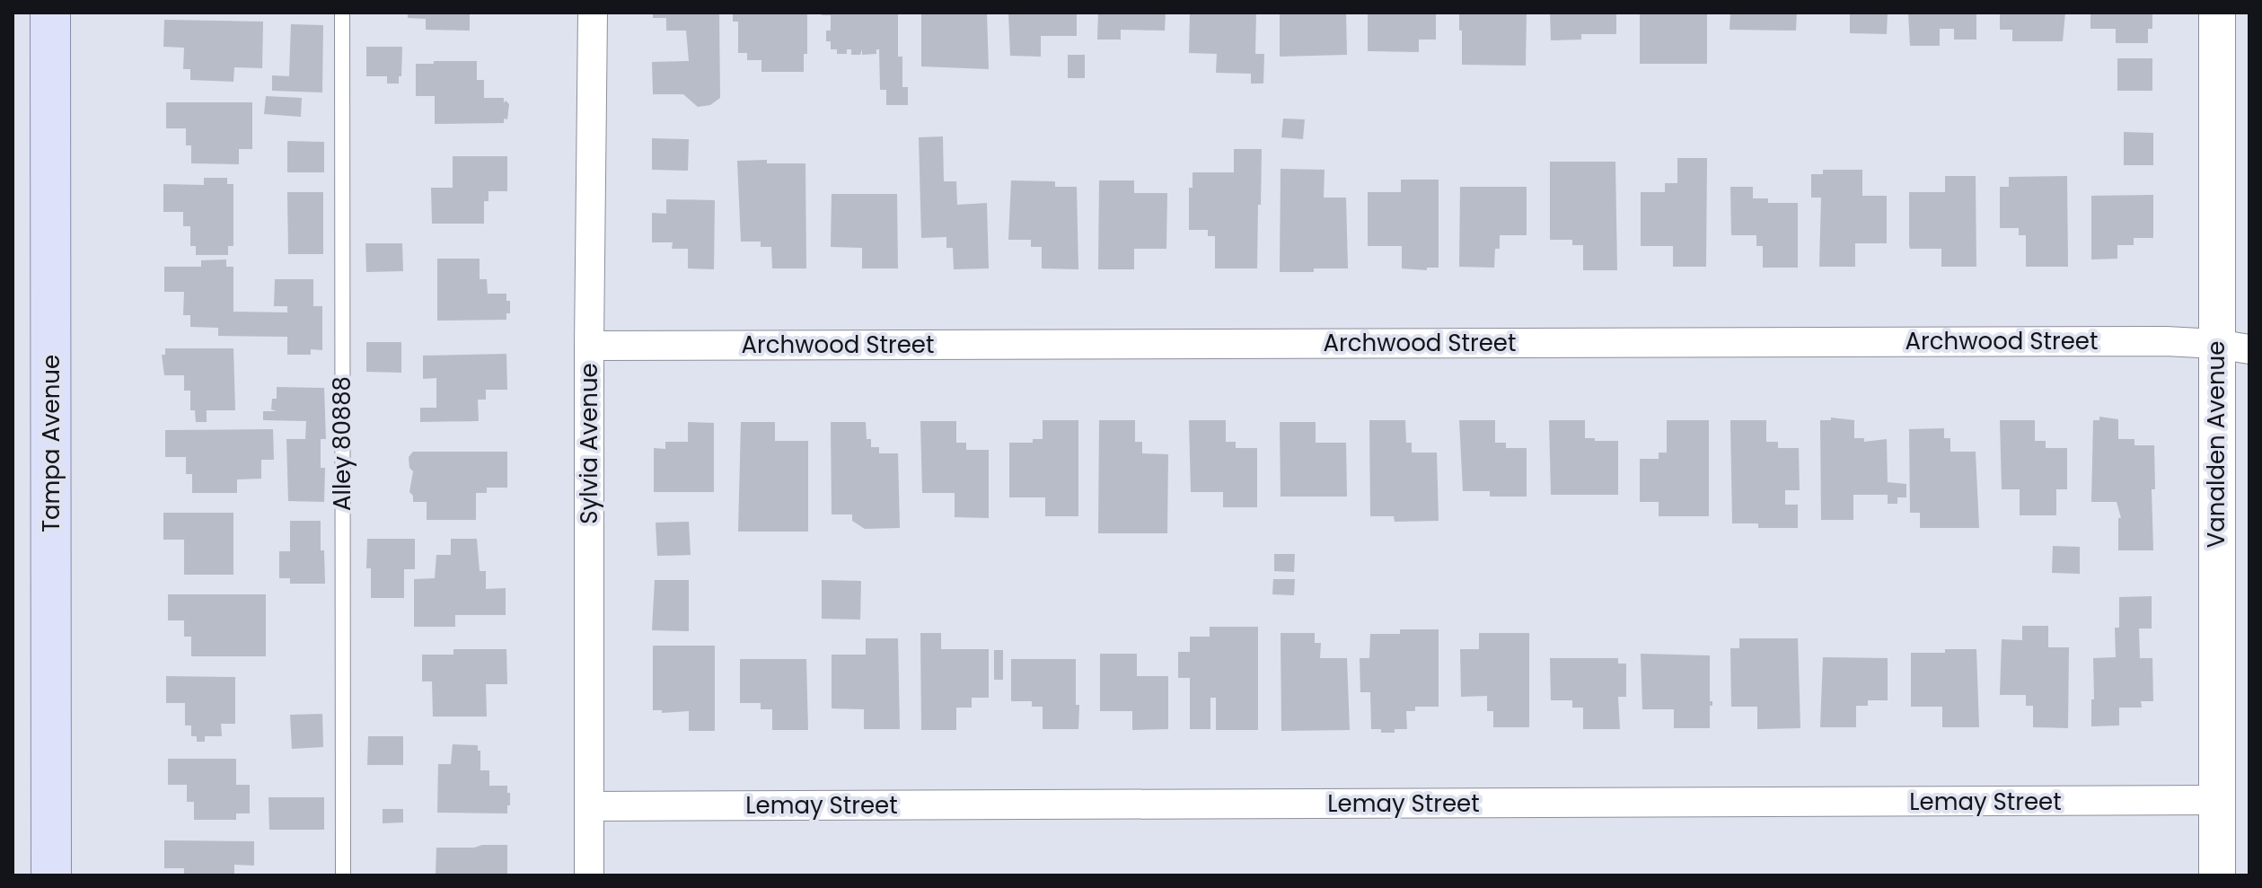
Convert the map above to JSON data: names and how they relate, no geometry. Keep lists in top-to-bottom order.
{
  "streets": {
    "main road": ["Tampa Avenue"],
    "street": [
      "Archwood Street",
      "Sylvia Avenue",
      "Vanalden Avenue",
      "Lemay Street"
    ],
    "lane": ["Alley 80888"]
  },
  "crossings": [
    ["Archwood Street", "Sylvia Avenue"],
    ["Archwood Street", "Vanalden Avenue"],
    ["Sylvia Avenue", "Lemay Street"],
    ["Vanalden Avenue", "Lemay Street"]
  ]
}
